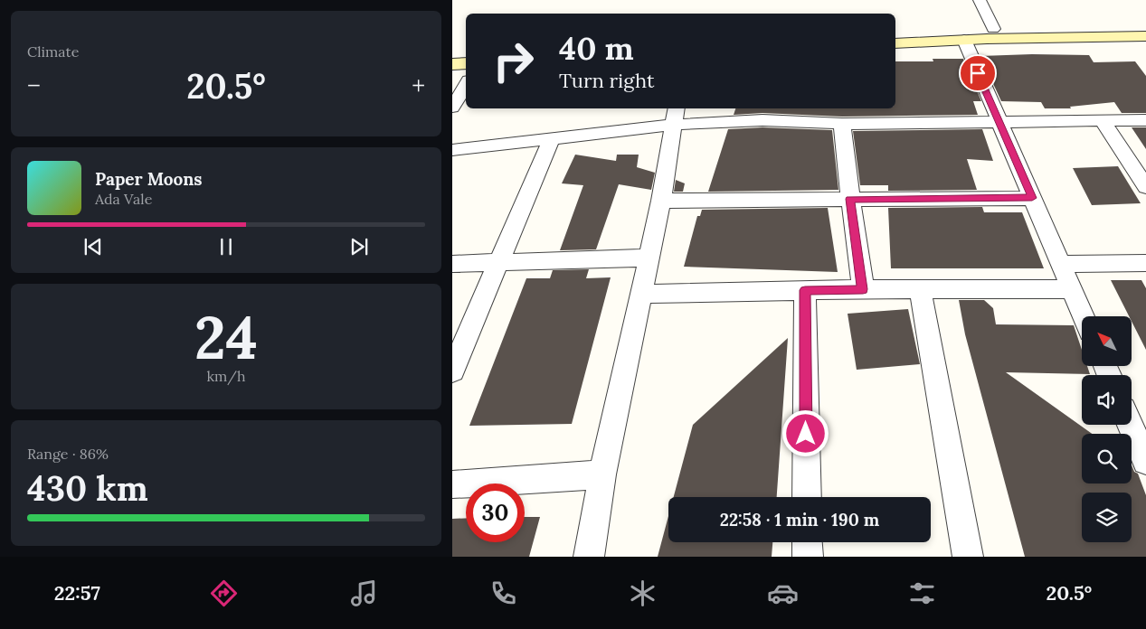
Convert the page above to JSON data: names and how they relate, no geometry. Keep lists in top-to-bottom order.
{
  "north": "top left",
  "page": {
    "tile": [
      "Climate",
      ["24", "km/h"],
      ["Range · 86%", "430 km"]
    ],
    "turn": ["40 m", "Turn right"],
    "heat": ["−", "20.5°", "+"],
    "song": ["Paper Moons", "Ada Vale"],
    "limit": "30",
    "trip": "22:58 · 1 min · 190 m",
    "tabs": ["22:57", "20.5°"]
  }
}
